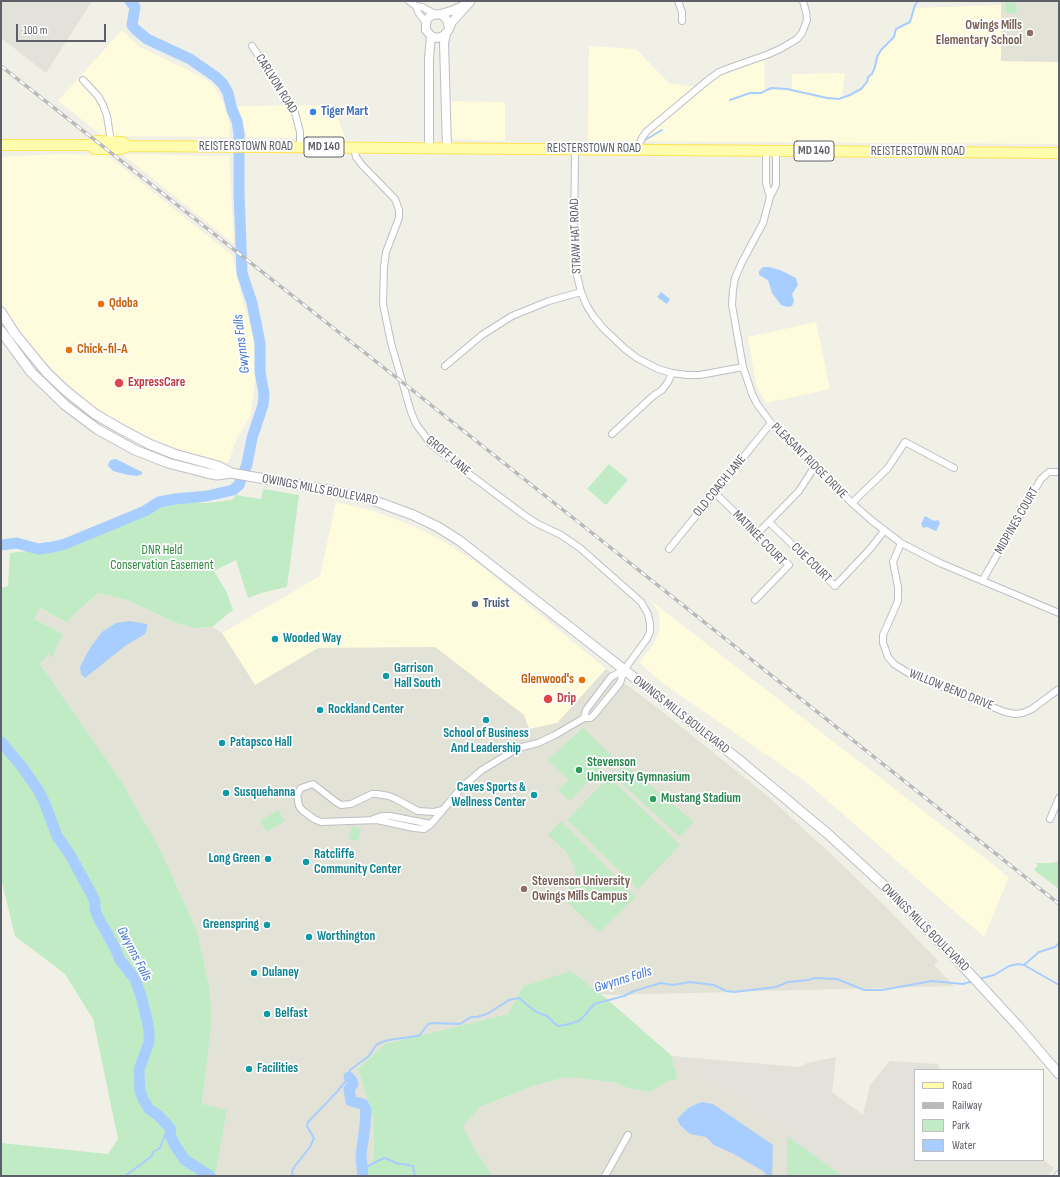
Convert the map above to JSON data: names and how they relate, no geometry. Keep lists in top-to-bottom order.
{
  "streets": {
    "main road": ["REISTERSTOWN ROAD", "MD 140", "OWINGS MILLS BOULEVARD"],
    "street": [
      "CARLVON ROAD",
      "STRAW HAT ROAD",
      "GROFF LANE",
      "PLEASANT RIDGE DRIVE",
      "OLD COACH LANE",
      "MIDPINES COURT",
      "MATINEE COURT",
      "CUE COURT",
      "WILLOW BEND DRIVE"
    ]
  },
  "crossings": [
    ["CARLVON ROAD", "REISTERSTOWN ROAD"],
    ["REISTERSTOWN ROAD", "STRAW HAT ROAD"],
    ["REISTERSTOWN ROAD", "GROFF LANE"],
    ["REISTERSTOWN ROAD", "PLEASANT RIDGE DRIVE"],
    ["STRAW HAT ROAD", "PLEASANT RIDGE DRIVE"],
    ["GROFF LANE", "OWINGS MILLS BOULEVARD"],
    ["PLEASANT RIDGE DRIVE", "OLD COACH LANE"],
    ["PLEASANT RIDGE DRIVE", "MIDPINES COURT"],
    ["PLEASANT RIDGE DRIVE", "CUE COURT"],
    ["PLEASANT RIDGE DRIVE", "WILLOW BEND DRIVE"],
    ["OLD COACH LANE", "MATINEE COURT"]
  ],
  "water": ["Gwynns Falls"],
  "parks": ["DNR Held Conservation Easement"],
  "places": [
    "Owings Mills Elementary School",
    "Tiger Mart",
    "Qdoba",
    "Chick-fil-A",
    "ExpressCare",
    "Truist",
    "Wooded Way",
    "Garrison Hall South",
    "Glenwood's",
    "Drip",
    "Rockland Center",
    "School of Business And Leadership",
    "Patapsco Hall",
    "Stevenson University Gymnasium",
    "Susquehanna",
    "Caves Sports & Wellness Center",
    "Mustang Stadium",
    "Long Green",
    "Ratcliffe Community Center",
    "Stevenson University Owings Mills Campus",
    "Greenspring",
    "Worthington",
    "Dulaney",
    "Belfast",
    "Facilities"
  ],
  "legend": [
    "Road",
    "Railway",
    "Park",
    "Water"
  ],
  "scale_bar": "100 m"
}
